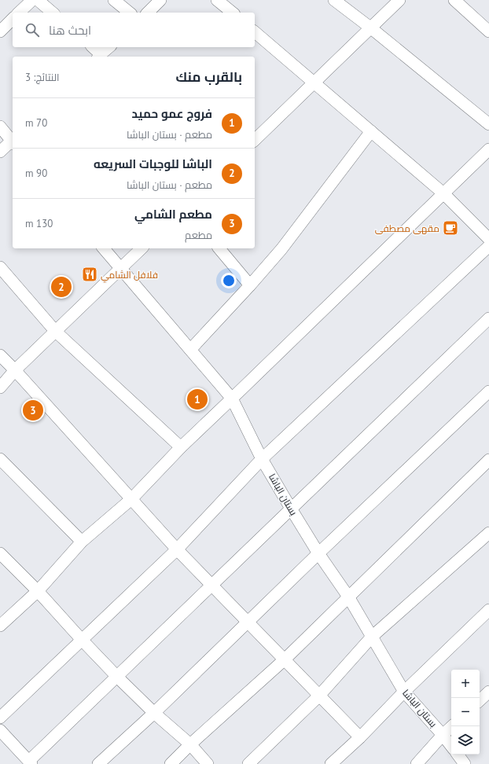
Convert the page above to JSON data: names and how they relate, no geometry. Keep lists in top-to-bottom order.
{
  "streets": {
    "street": ["بستان الباشا"]
  },
  "places": {
    "cafe": ["مقهى مصطفى"],
    "restaurant": ["فلافل الشامي"]
  },
  "page": {
    "search": "ابحث هنا",
    "heading": ["بالقرب منك", "النتائج: 3"],
    "list": [
      {
        "mark": "1",
        "name": "فروج عمو حميد",
        "note": "مطعم · بستان الباشا",
        "value": "70 m"
      },
      {
        "mark": "2",
        "name": "الباشا للوجبات السريعه",
        "note": "مطعم · بستان الباشا",
        "value": "90 m"
      },
      {
        "mark": "3",
        "name": "مطعم الشامي",
        "note": "مطعم",
        "value": "130 m"
      }
    ],
    "pins": ["2", "1", "3"],
    "map_buttons": ["+", "−"]
  }
}
